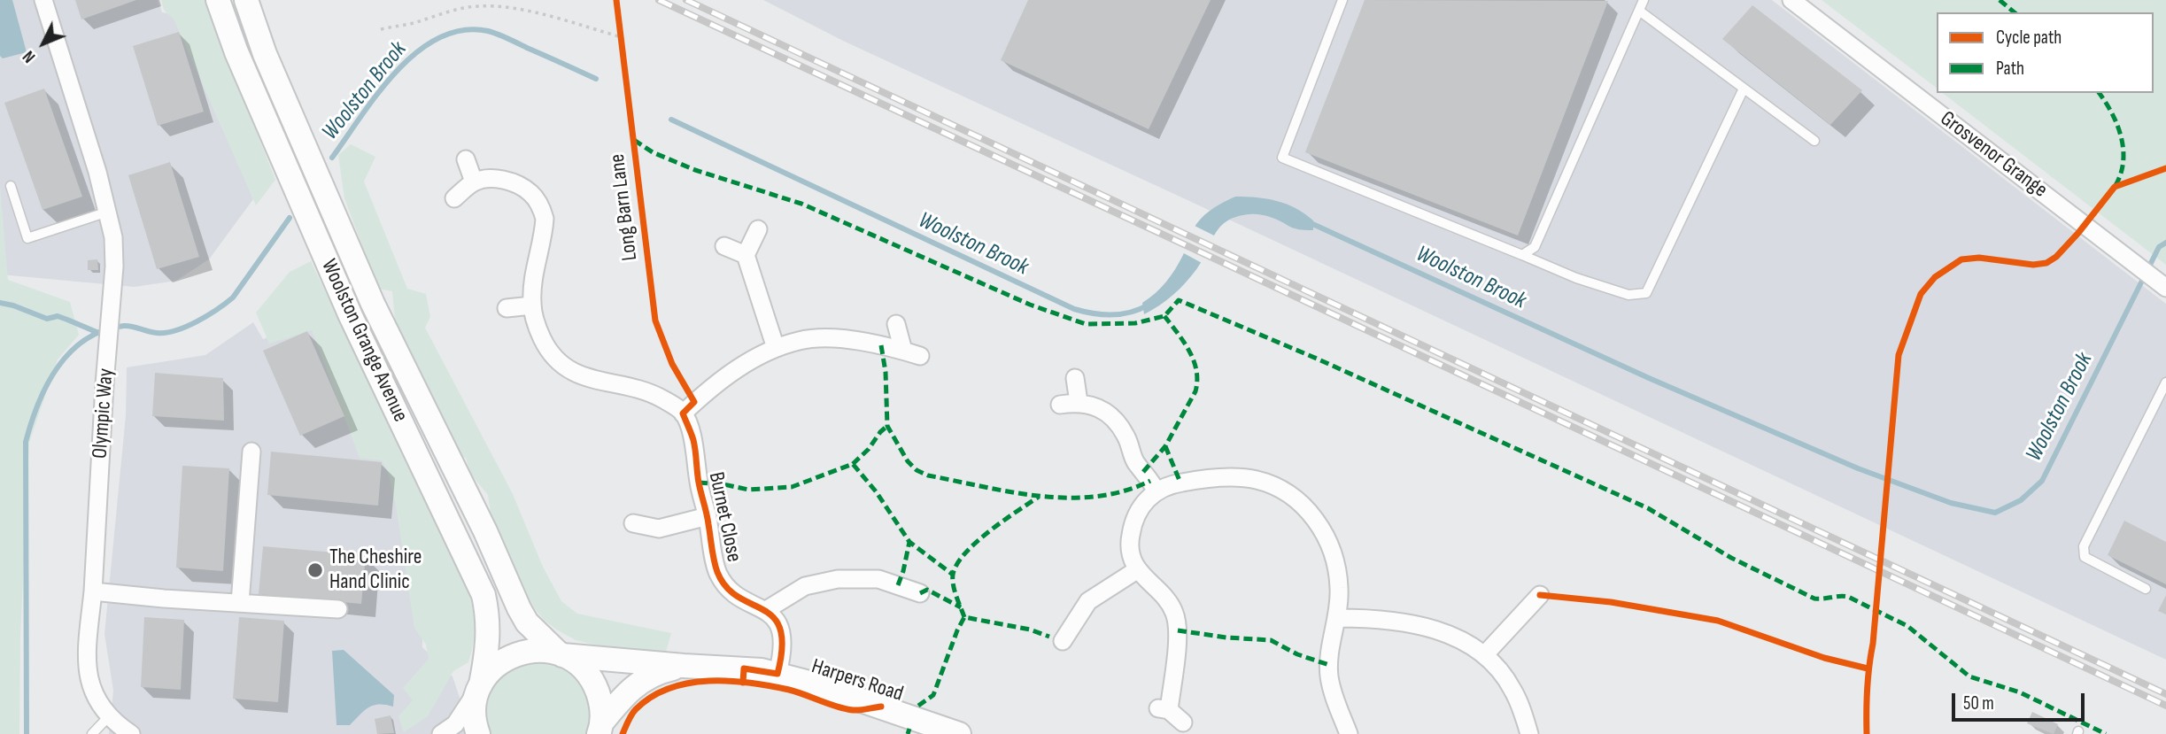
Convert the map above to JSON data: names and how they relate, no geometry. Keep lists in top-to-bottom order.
{
  "streets": {
    "main road": ["Woolston Grange Avenue", "Harpers Road"],
    "street": ["Grosvenor Grange", "Olympic Way", "Burnet Close"],
    "cycle path": ["Long Barn Lane"]
  },
  "crossings": [
    ["Woolston Grange Avenue", "Harpers Road"]
  ],
  "water": ["Woolston Brook"],
  "places": ["The Cheshire Hand Clinic"],
  "legend": ["Cycle path", "Path"],
  "scale_bar": "50 m",
  "north": "bottom left"
}
